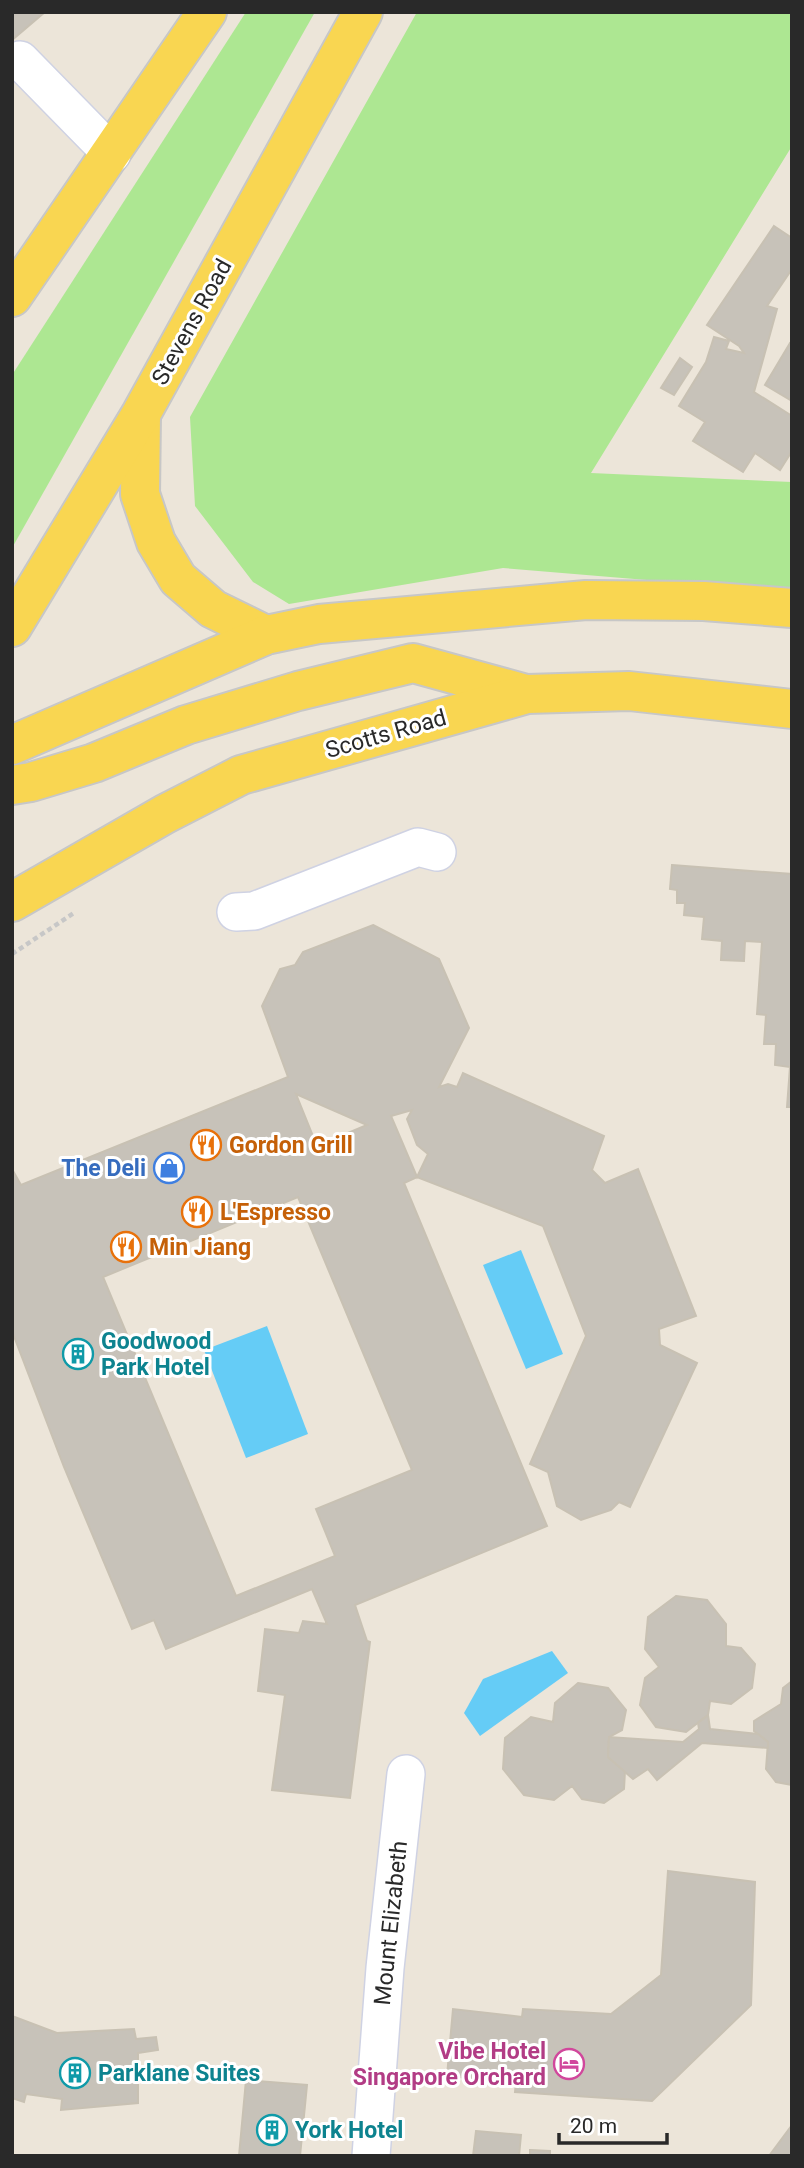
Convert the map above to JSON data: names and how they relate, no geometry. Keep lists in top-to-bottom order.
{
  "streets": {
    "main road": ["Stevens Road", "Scotts Road"],
    "street": ["Mount Elizabeth"]
  },
  "places": {
    "restaurant": ["Gordon Grill", "L'Espresso", "Min Jiang"],
    "shop": ["The Deli"],
    "building": ["Goodwood Park Hotel", "Parklane Suites", "York Hotel"],
    "hotel": ["Vibe Hotel Singapore Orchard"]
  },
  "scale_bar": "20 m"
}
